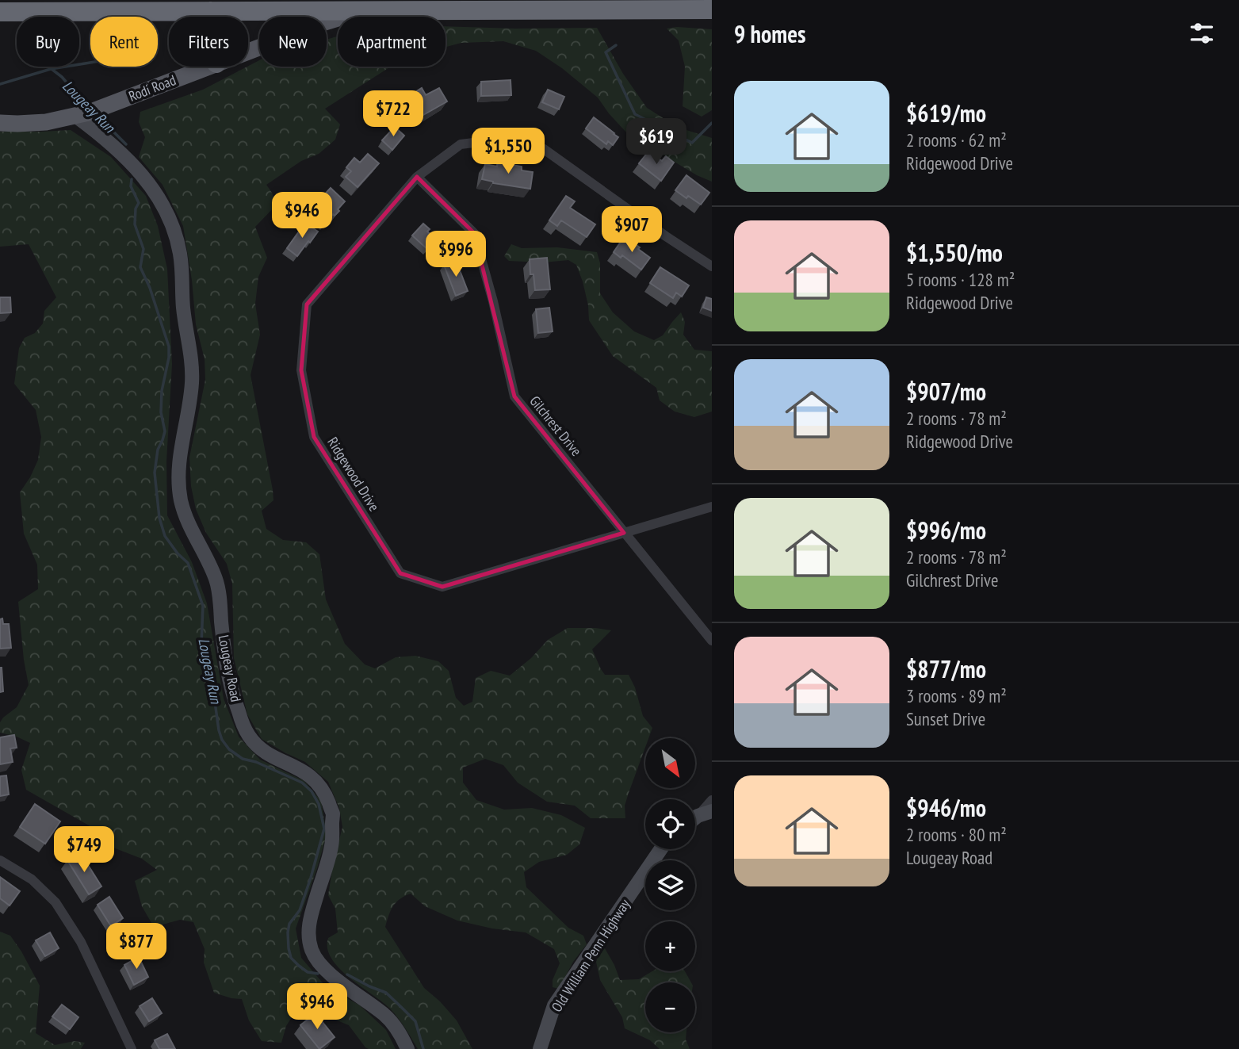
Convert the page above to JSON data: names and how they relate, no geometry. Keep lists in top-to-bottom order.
{
  "streets": {
    "main road": ["Rodi Road"],
    "street": [
      "Gilchrest Drive",
      "Ridgewood Drive",
      "Lougeay Road",
      "Old William Penn Highway"
    ]
  },
  "crossings": [
    ["Rodi Road", "Lougeay Road"],
    ["Gilchrest Drive", "Ridgewood Drive"]
  ],
  "water": ["Lougeay Run"],
  "north": "bottom right",
  "page": {
    "heading": "9 homes",
    "chip": [
      "Buy",
      "Rent",
      "Filters",
      "New",
      "Apartment"
    ],
    "list": [
      {
        "name": "$619/mo",
        "note": "2 rooms · 62 m² · Ridgewood Drive"
      },
      {
        "name": "$1,550/mo",
        "note": "5 rooms · 128 m² · Ridgewood Drive"
      },
      {
        "name": "$907/mo",
        "note": "2 rooms · 78 m² · Ridgewood Drive"
      },
      {
        "name": "$996/mo",
        "note": "2 rooms · 78 m² · Gilchrest Drive"
      },
      {
        "name": "$877/mo",
        "note": "3 rooms · 89 m² · Sunset Drive"
      },
      {
        "name": "$946/mo",
        "note": "2 rooms · 80 m² · Lougeay Road"
      }
    ],
    "price": [
      "$722",
      "$619",
      "$1,550",
      "$946",
      "$907",
      "$996",
      "$749",
      "$877",
      "$946"
    ],
    "map_buttons": ["+", "−"]
  }
}
